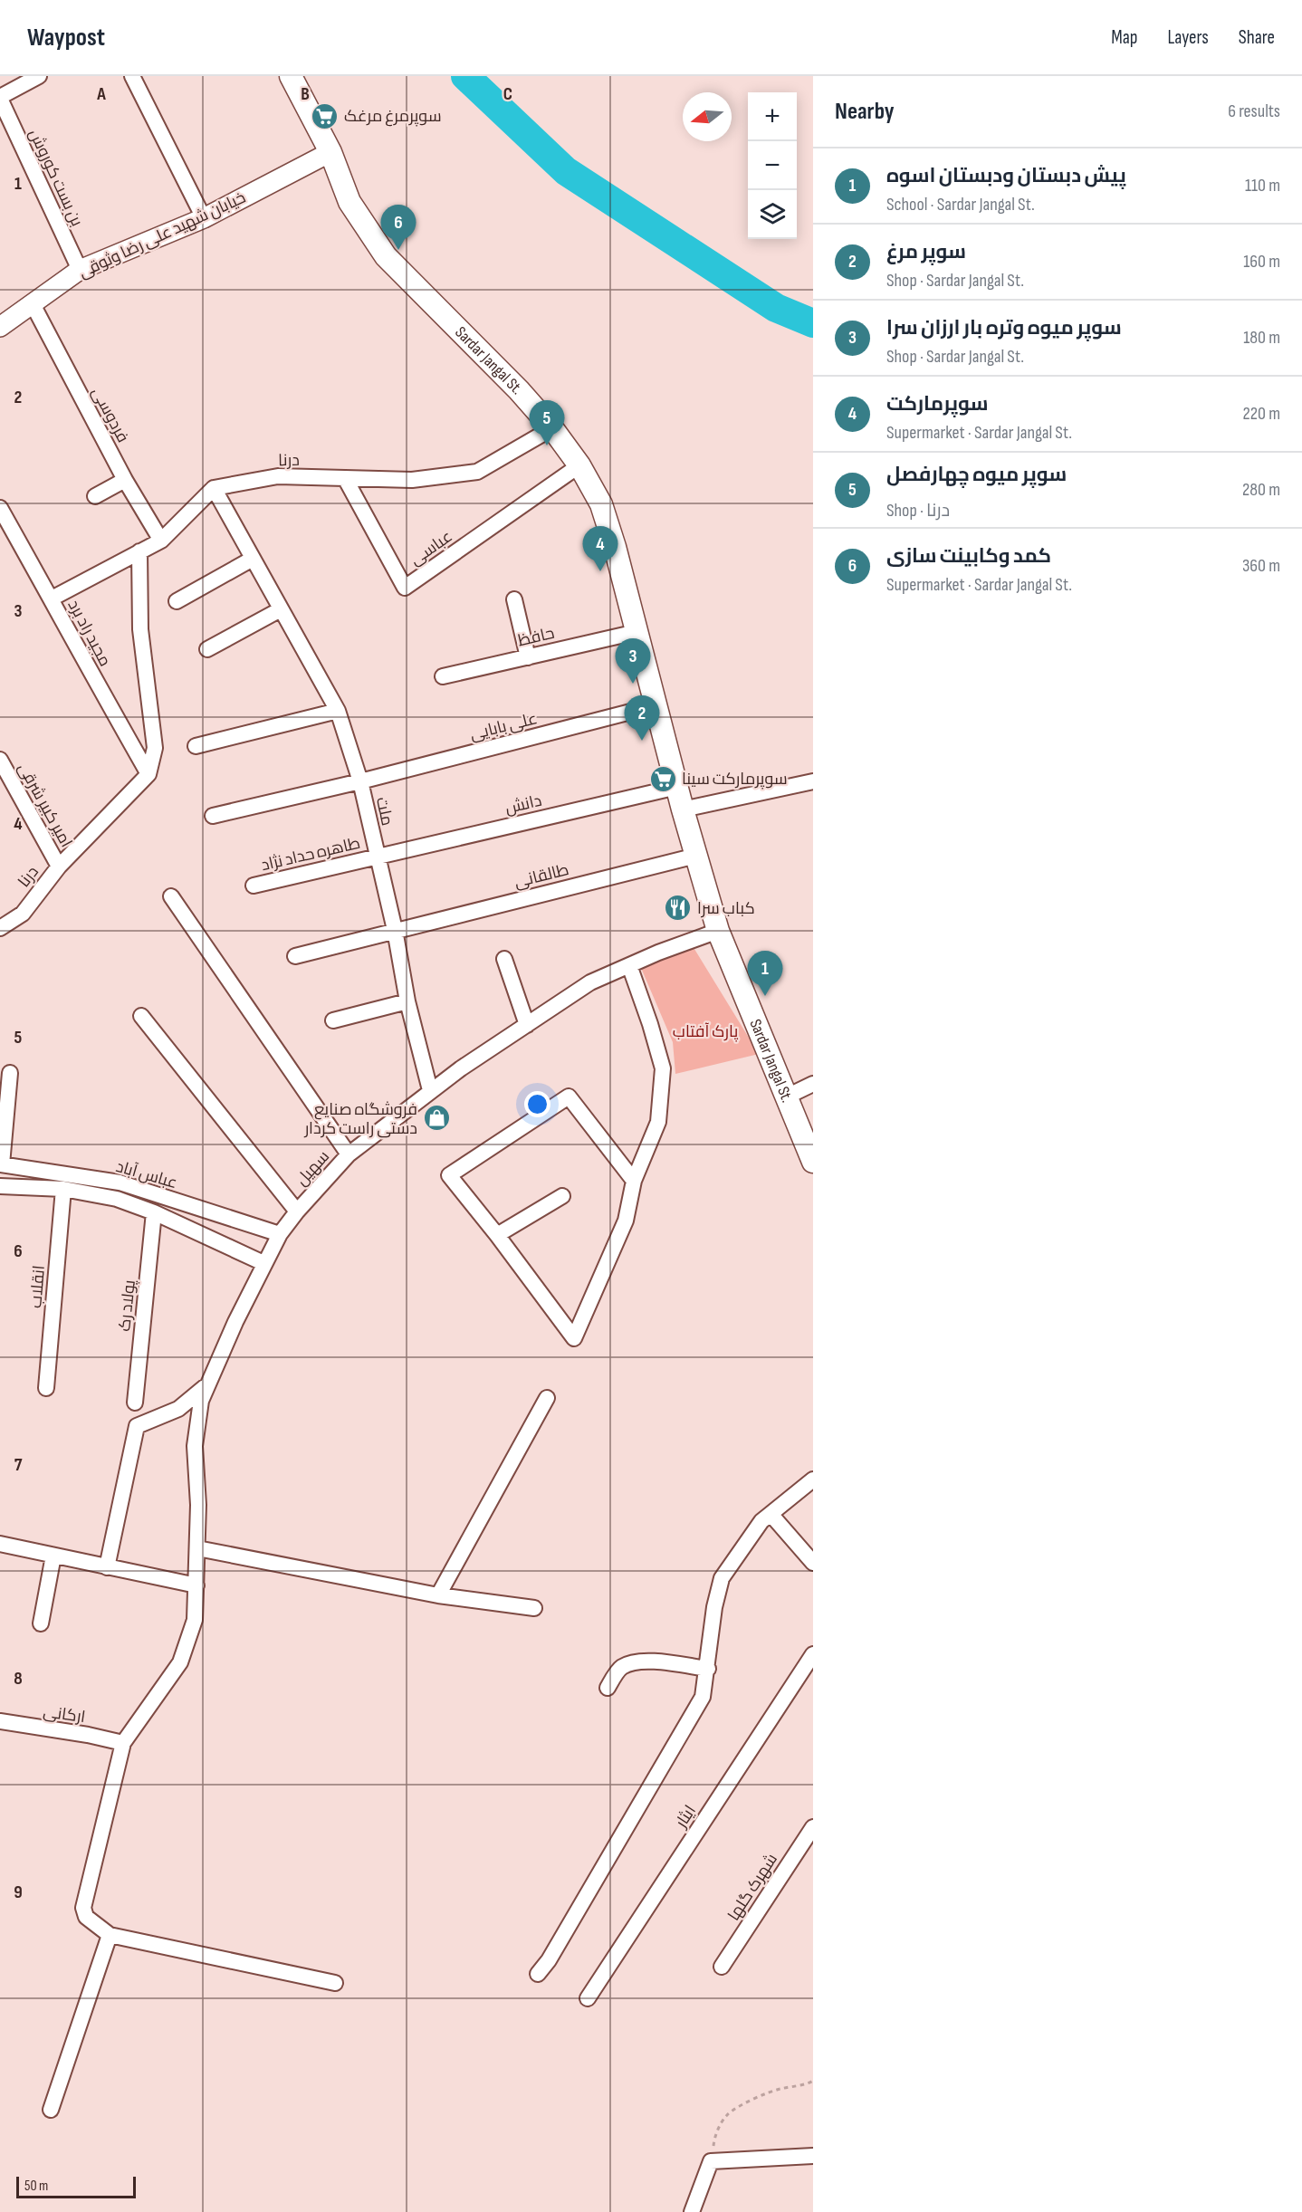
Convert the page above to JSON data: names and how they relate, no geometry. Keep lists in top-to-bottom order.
{
  "streets": {
    "main road": ["Sardar Jangal St."],
    "street": [
      "بن بست کوروش",
      "خیابان شهید علی رضا وثوقی",
      "فردوسی",
      "درنا",
      "عباسی",
      "مجید راد برد",
      "حافظ",
      "علی بابایی",
      "دانش",
      "امیر کبیر شرقی",
      "ملت",
      "طاهره حداد نژاد",
      "طالقانی",
      "سهیل",
      "عباس آباد",
      "انقلاب",
      "پولاد رک",
      "ارکانی",
      "ایثار",
      "شهرک گلها"
    ]
  },
  "crossings": [
    ["بن بست کوروش", "خیابان شهید علی رضا وثوقی"],
    ["خیابان شهید علی رضا وثوقی", "Sardar Jangal St."],
    ["خیابان شهید علی رضا وثوقی", "فردوسی"],
    ["Sardar Jangal St.", "درنا"],
    ["Sardar Jangal St.", "عباسی"],
    ["Sardar Jangal St.", "حافظ"],
    ["Sardar Jangal St.", "علی بابایی"],
    ["Sardar Jangal St.", "دانش"],
    ["Sardar Jangal St.", "طالقانی"],
    ["Sardar Jangal St.", "سهیل"],
    ["درنا", "عباسی"],
    ["درنا", "مجید راد برد"],
    ["درنا", "امیر کبیر شرقی"],
    ["درنا", "ملت"],
    ["علی بابایی", "ملت"],
    ["دانش", "ملت"],
    ["دانش", "طاهره حداد نژاد"],
    ["ملت", "طاهره حداد نژاد"],
    ["ملت", "طالقانی"],
    ["ملت", "سهیل"],
    ["سهیل", "عباس آباد"],
    ["سهیل", "ارکانی"],
    ["عباس آباد", "انقلاب"],
    ["عباس آباد", "پولاد رک"]
  ],
  "parks": ["پارک آفتاب"],
  "places": {
    "supermarket": ["سوپرمرغ مرغک", "سوپرمارکت سینا"],
    "restaurant": ["کباب سرا"],
    "shop": ["فروشگاه صنایع دستی راست کردار"]
  },
  "scale_bar": "50 m",
  "north": "left",
  "page": {
    "header": "Waypost",
    "nav": ["Map", "Layers", "Share"],
    "heading": ["Nearby", "6 results"],
    "map_buttons": ["+", "−"],
    "list": [
      {
        "mark": "1",
        "name": "پیش دبستان ودبستان اسوه",
        "note": "School · Sardar Jangal St.",
        "value": "110 m"
      },
      {
        "mark": "2",
        "name": "سوپر مرغ",
        "note": "Shop · Sardar Jangal St.",
        "value": "160 m"
      },
      {
        "mark": "3",
        "name": "سوپر میوه وتره بار ارزان سرا",
        "note": "Shop · Sardar Jangal St.",
        "value": "180 m"
      },
      {
        "mark": "4",
        "name": "سوپرمارکت",
        "note": "Supermarket · Sardar Jangal St.",
        "value": "220 m"
      },
      {
        "mark": "5",
        "name": "سوپر میوه چهارفصل",
        "note": "Shop · درنا",
        "value": "280 m"
      },
      {
        "mark": "6",
        "name": "کمد وکابینت سازی",
        "note": "Supermarket · Sardar Jangal St.",
        "value": "360 m"
      }
    ],
    "pins": [
      "6",
      "5",
      "4",
      "3",
      "2",
      "1"
    ],
    "scale": "50 m"
  },
  "grid": {
    "columns": ["A", "B", "C"],
    "rows": [
      "1",
      "2",
      "3",
      "4",
      "5",
      "6",
      "7",
      "8",
      "9"
    ]
  }
}
